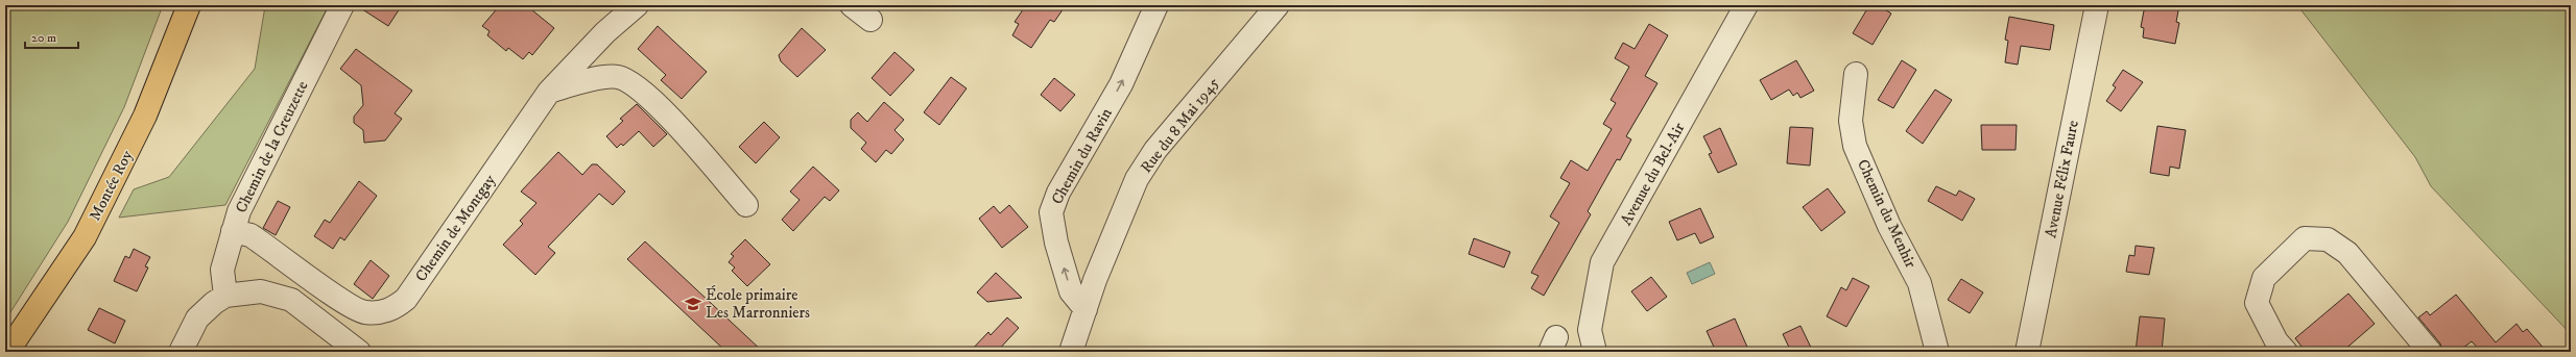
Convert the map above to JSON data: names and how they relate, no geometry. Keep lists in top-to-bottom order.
{
  "streets": {
    "main road": ["Montée Roy"],
    "street": [
      "Rue du 8 Mai 1945",
      "Chemin de la Creuzette",
      "Chemin du Ravin",
      "Avenue du Bel-Air",
      "Avenue Félix Faure",
      "Chemin du Menhir",
      "Chemin de Montgay"
    ]
  },
  "crossings": [
    ["Rue du 8 Mai 1945", "Chemin du Ravin"],
    ["Chemin de la Creuzette", "Chemin de Montgay"]
  ],
  "one_way": ["Chemin du Ravin"],
  "places": {
    "school or university": ["École primaire Les Marronniers"]
  },
  "scale_bar": "20 m"
}
